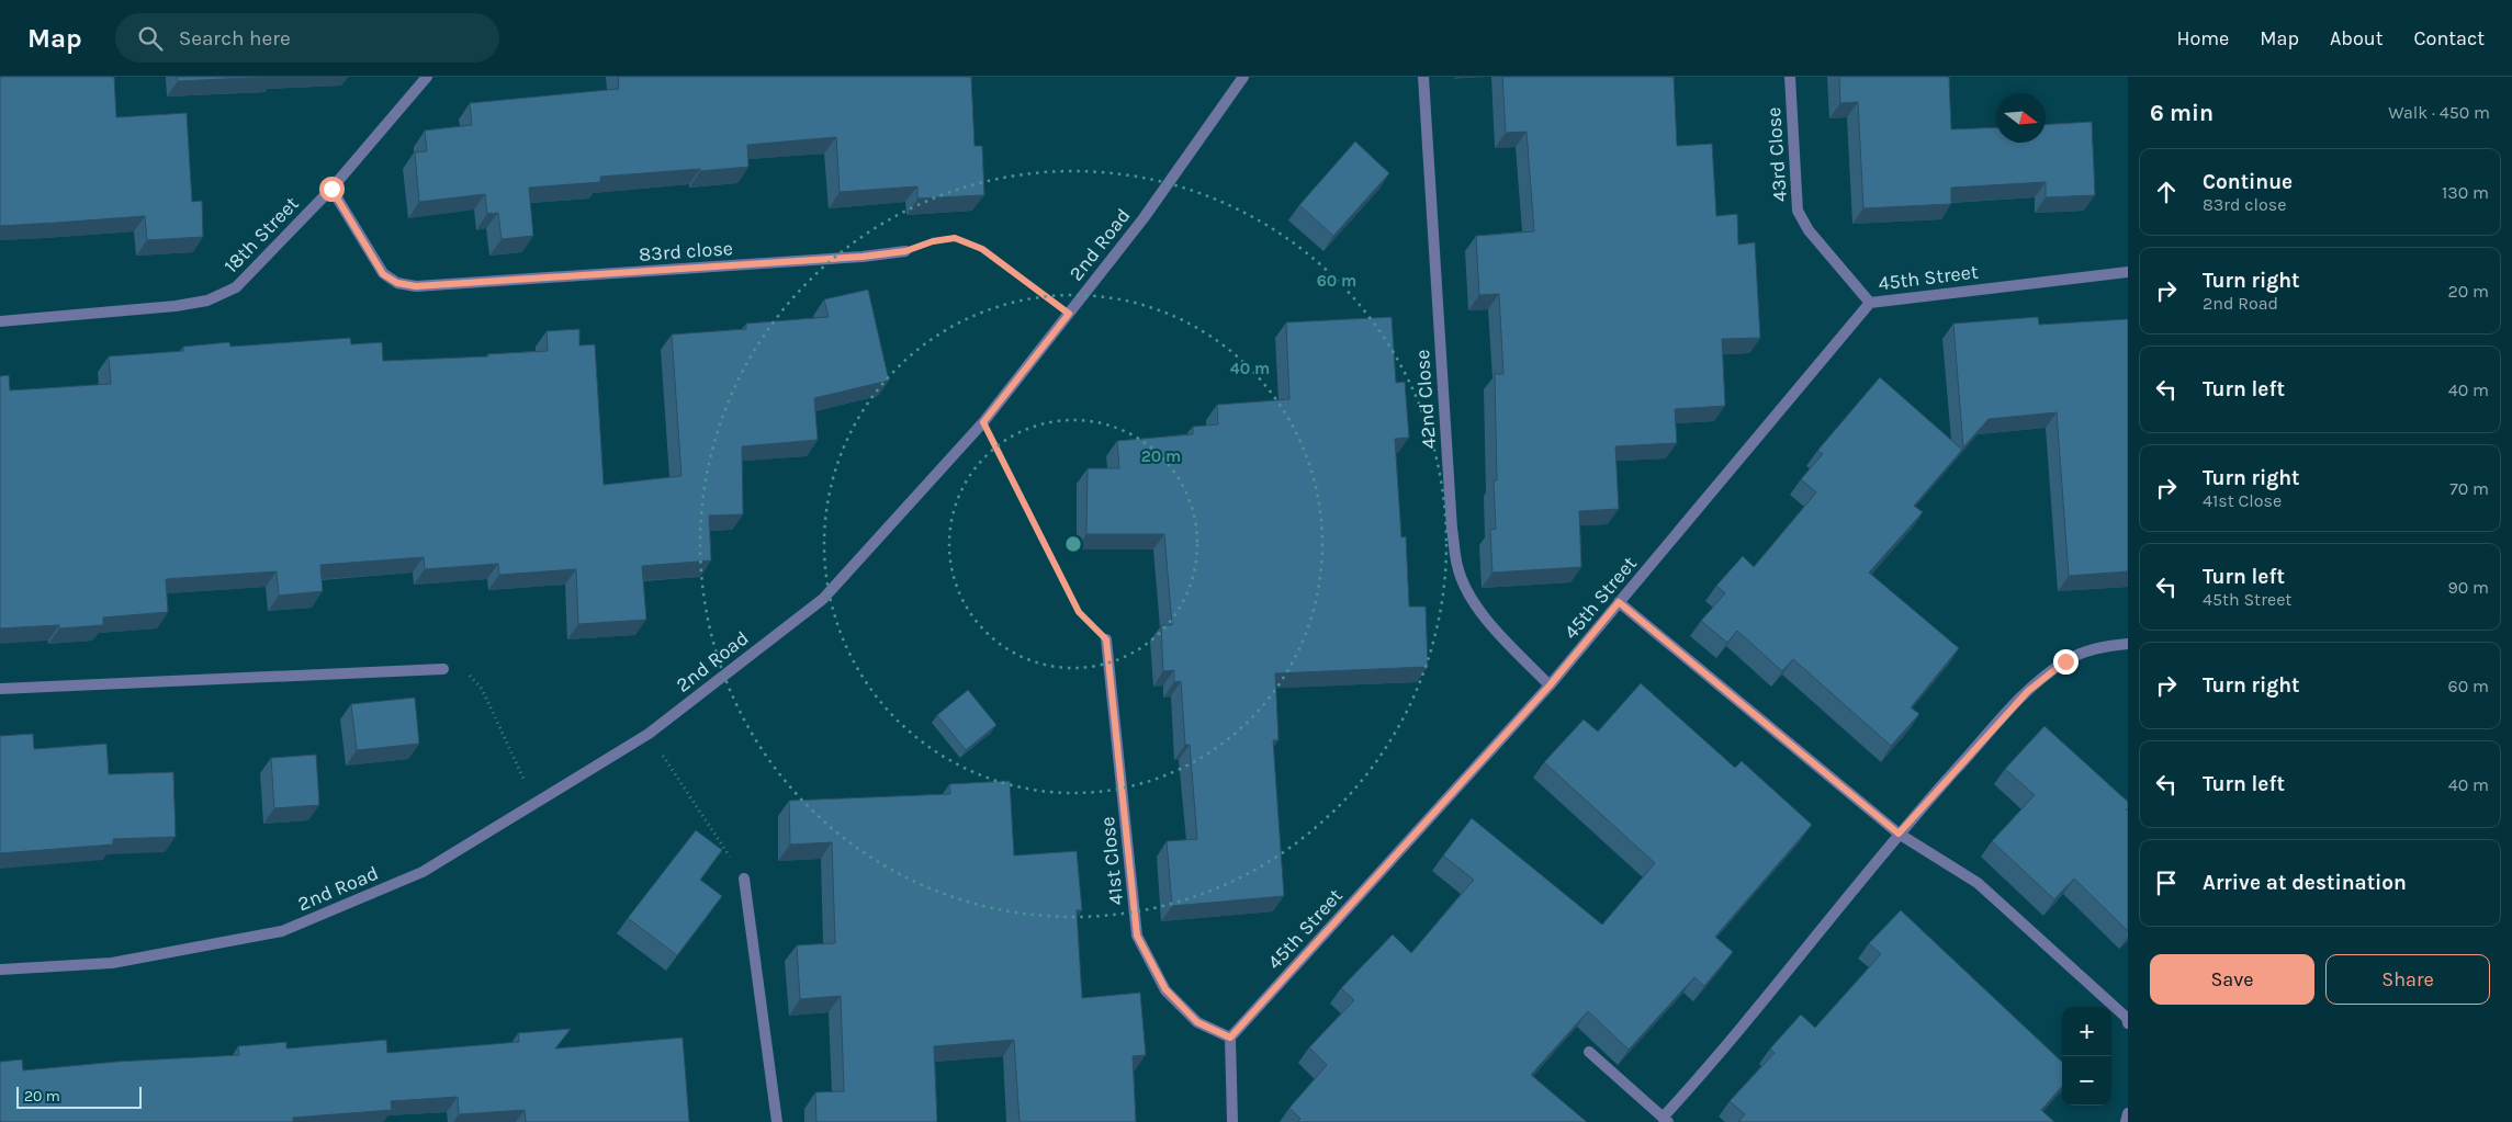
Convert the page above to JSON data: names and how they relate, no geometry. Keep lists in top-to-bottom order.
{
  "streets": {
    "street": [
      "43rd Close",
      "18th Street",
      "2nd Road",
      "83rd close",
      "45th Street",
      "42nd Close",
      "41st Close"
    ]
  },
  "crossings": [
    ["43rd Close", "45th Street"],
    ["18th Street", "83rd close"],
    ["45th Street", "42nd Close"],
    ["45th Street", "41st Close"]
  ],
  "scale_bar": "20 m",
  "north": "right",
  "page": {
    "header": "Map",
    "search": "Search here",
    "nav": [
      "Home",
      "Map",
      "About",
      "Contact"
    ],
    "heading": ["6 min", "Walk · 450 m"],
    "list": [
      ["Continue", "83rd close", "130 m"],
      ["Turn right", "2nd Road", "20 m"],
      ["Turn left", "40 m"],
      ["Turn right", "41st Close", "70 m"],
      ["Turn left", "45th Street", "90 m"],
      ["Turn right", "60 m"],
      ["Turn left", "40 m"],
      "Arrive at destination"
    ],
    "buttons": ["Save", "Share"],
    "map_buttons": ["+", "−"],
    "scale": "20 m"
  },
  "rings": ["60 m", "40 m", "20 m"]
}
